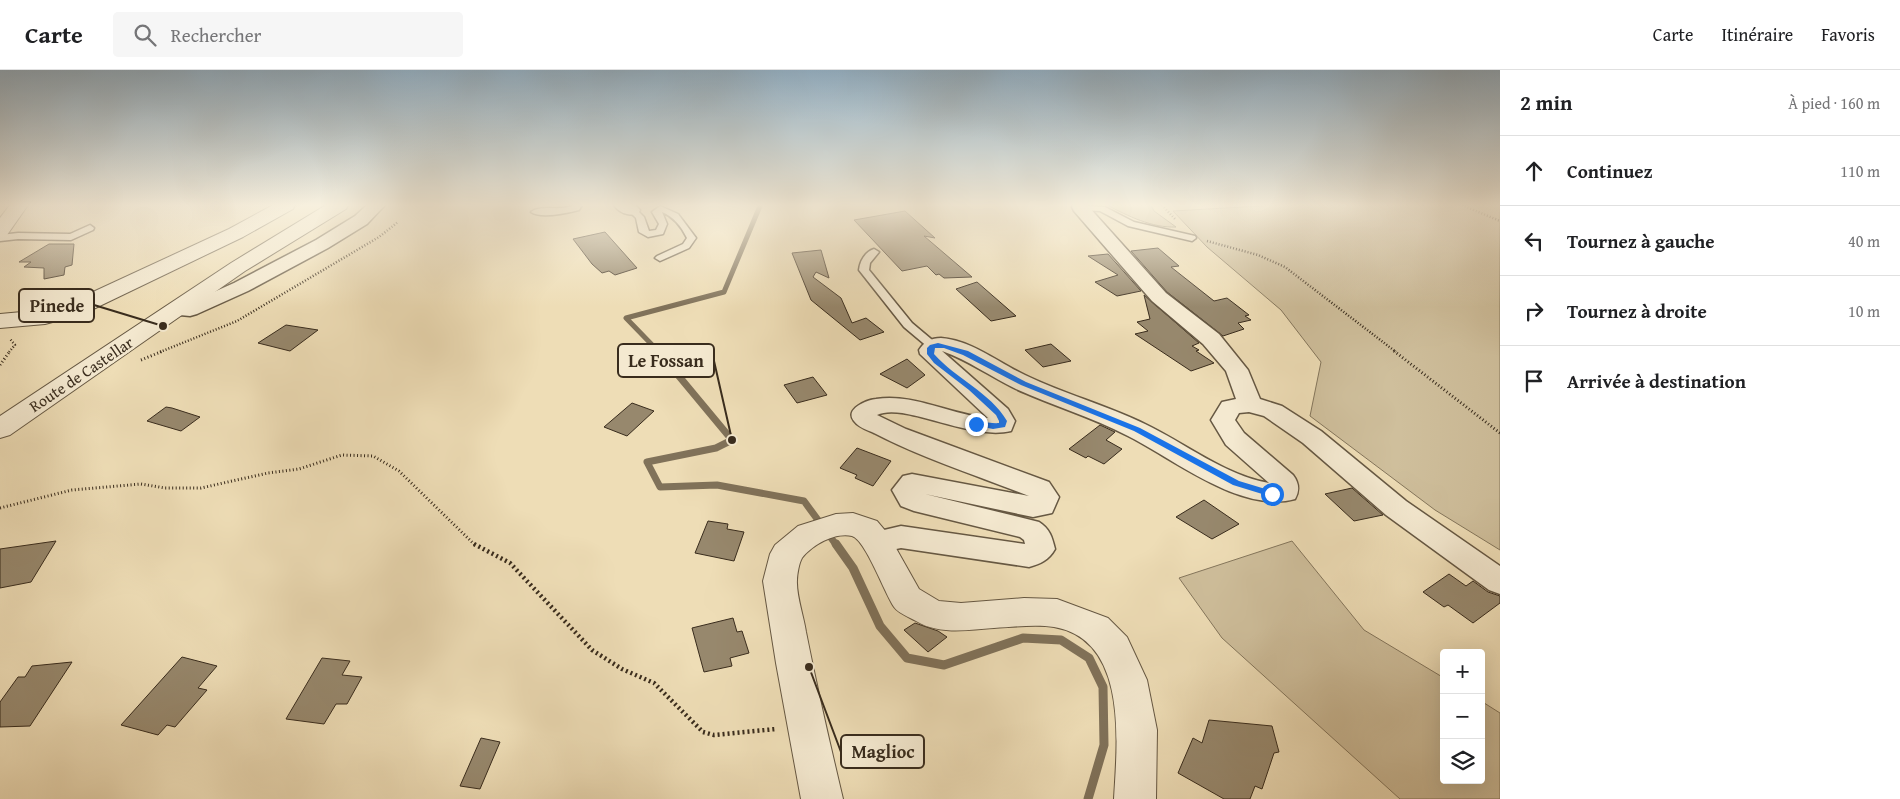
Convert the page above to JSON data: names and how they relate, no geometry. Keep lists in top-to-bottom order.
{
  "streets": {
    "street": ["Route de Castellar"]
  },
  "places": ["Pinede", "Le Fossan", "Maglioc"],
  "page": {
    "header": "Carte",
    "search": "Rechercher",
    "nav": ["Carte", "Itinéraire", "Favoris"],
    "heading": ["2 min", "À pied · 160 m"],
    "list": [
      ["Continuez", "110 m"],
      ["Tournez à gauche", "40 m"],
      ["Tournez à droite", "10 m"],
      "Arrivée à destination"
    ],
    "map_buttons": ["+", "−"]
  }
}
